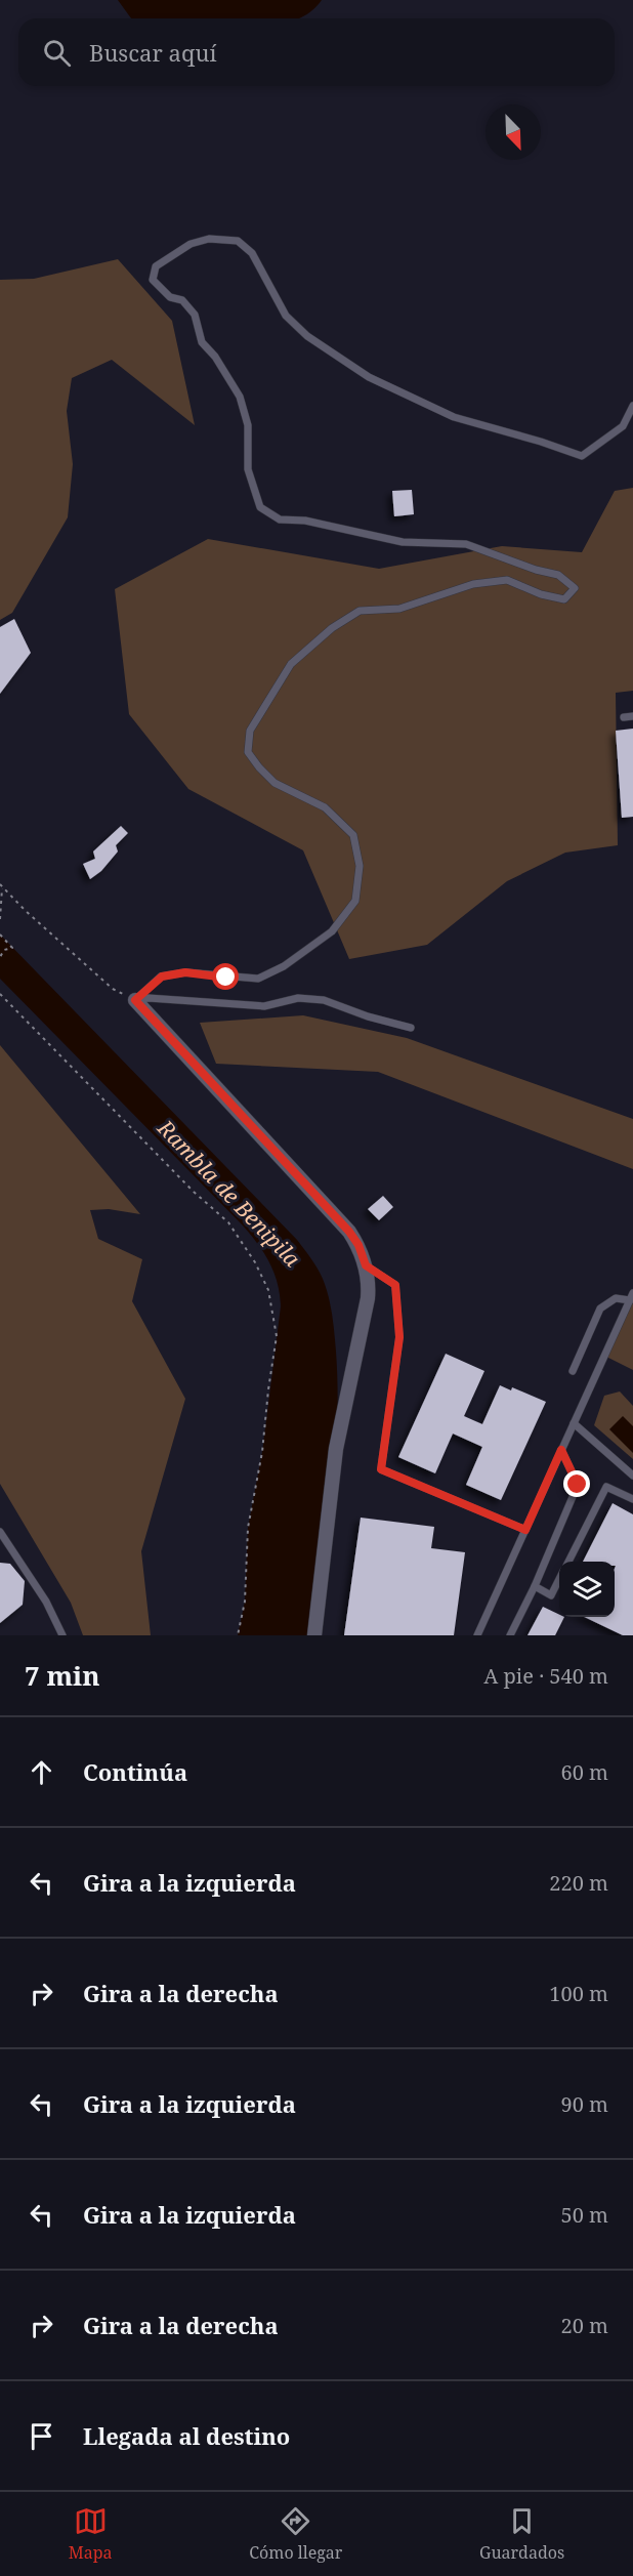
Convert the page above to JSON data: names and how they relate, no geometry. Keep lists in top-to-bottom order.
{
  "water": ["Rambla de Benipila"],
  "north": "bottom right",
  "page": {
    "search": "Buscar aquí",
    "heading": ["7 min", "A pie · 540 m"],
    "list": [
      ["Continúa", "60 m"],
      ["Gira a la izquierda", "220 m"],
      ["Gira a la derecha", "100 m"],
      ["Gira a la izquierda", "90 m"],
      ["Gira a la izquierda", "50 m"],
      ["Gira a la derecha", "20 m"],
      "Llegada al destino"
    ],
    "nav": ["Mapa", "Cómo llegar", "Guardados"]
  }
}
